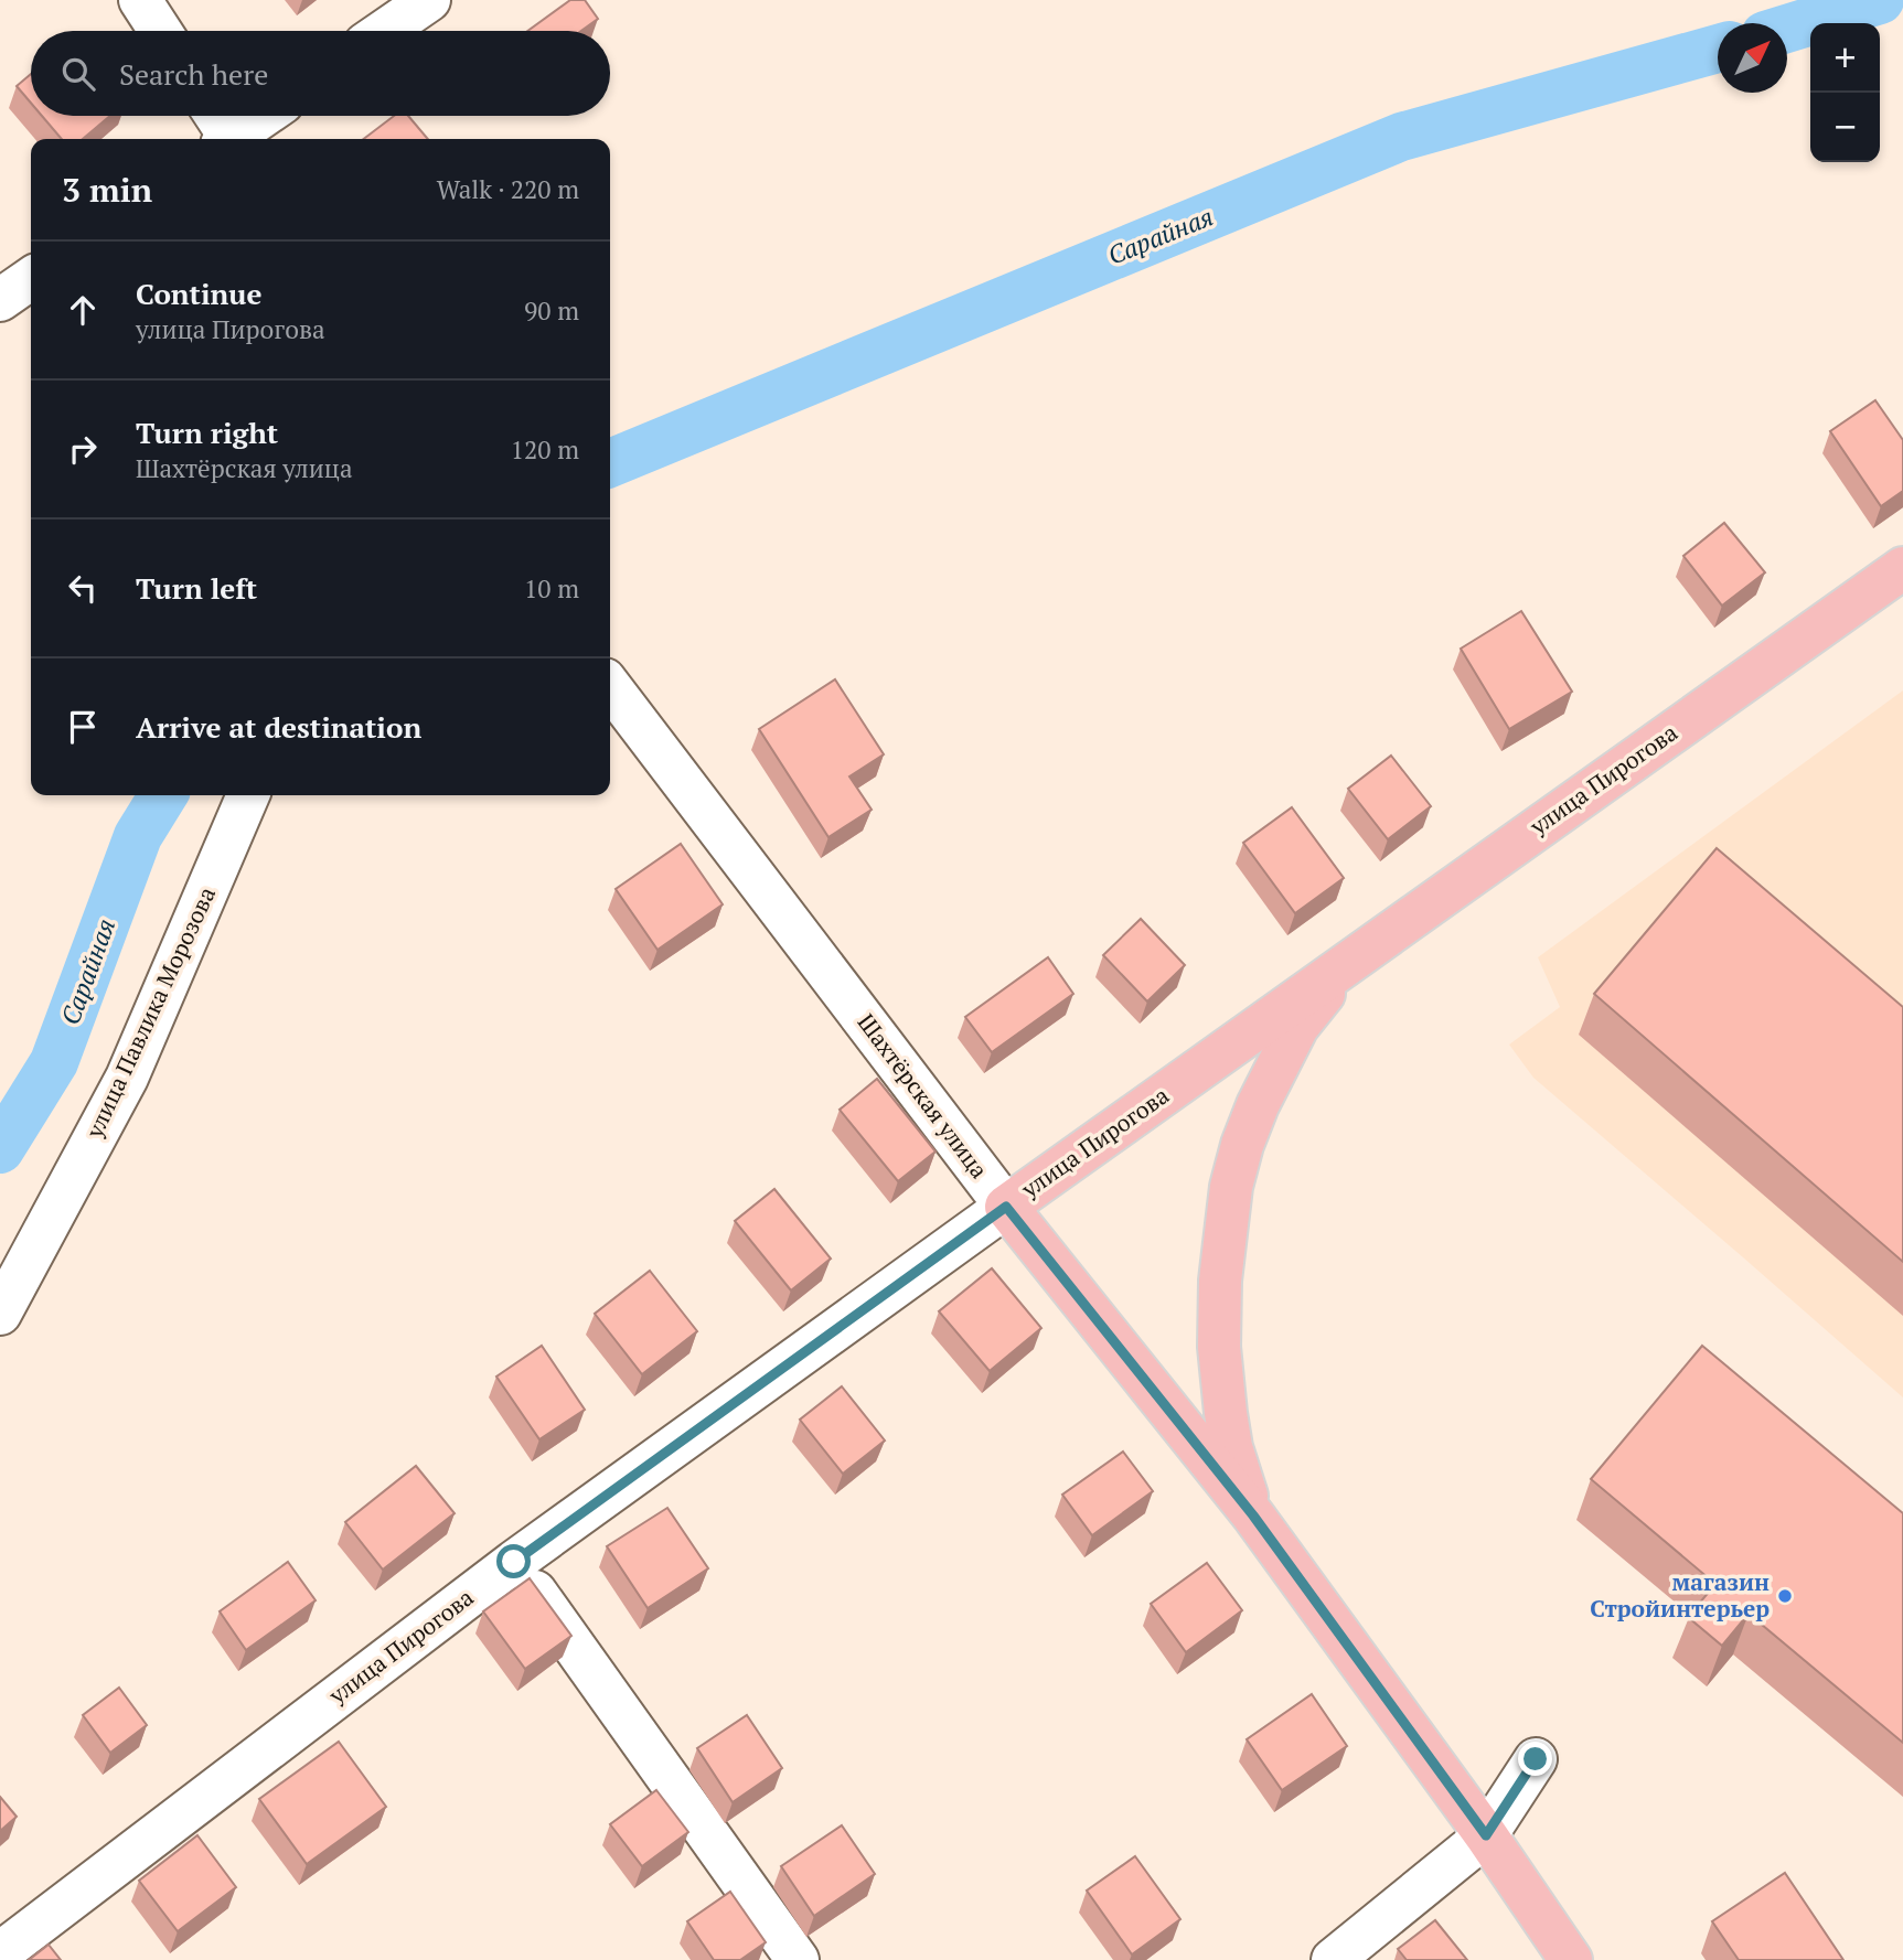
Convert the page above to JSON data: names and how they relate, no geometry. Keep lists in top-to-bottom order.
{
  "streets": {
    "main road": ["улица Пирогова", "Шахтёрская улица"],
    "street": ["улица Павлика Морозова"]
  },
  "crossings": [
    ["улица Пирогова", "Шахтёрская улица"]
  ],
  "water": ["Сарайная"],
  "places": ["магазин Стройинтерьер"],
  "north": "top right",
  "page": {
    "map_buttons": ["+", "−"],
    "search": "Search here",
    "heading": ["3 min", "Walk · 220 m"],
    "list": [
      ["Continue", "улица Пирогова", "90 m"],
      ["Turn right", "Шахтёрская улица", "120 m"],
      ["Turn left", "10 m"],
      "Arrive at destination"
    ]
  }
}
